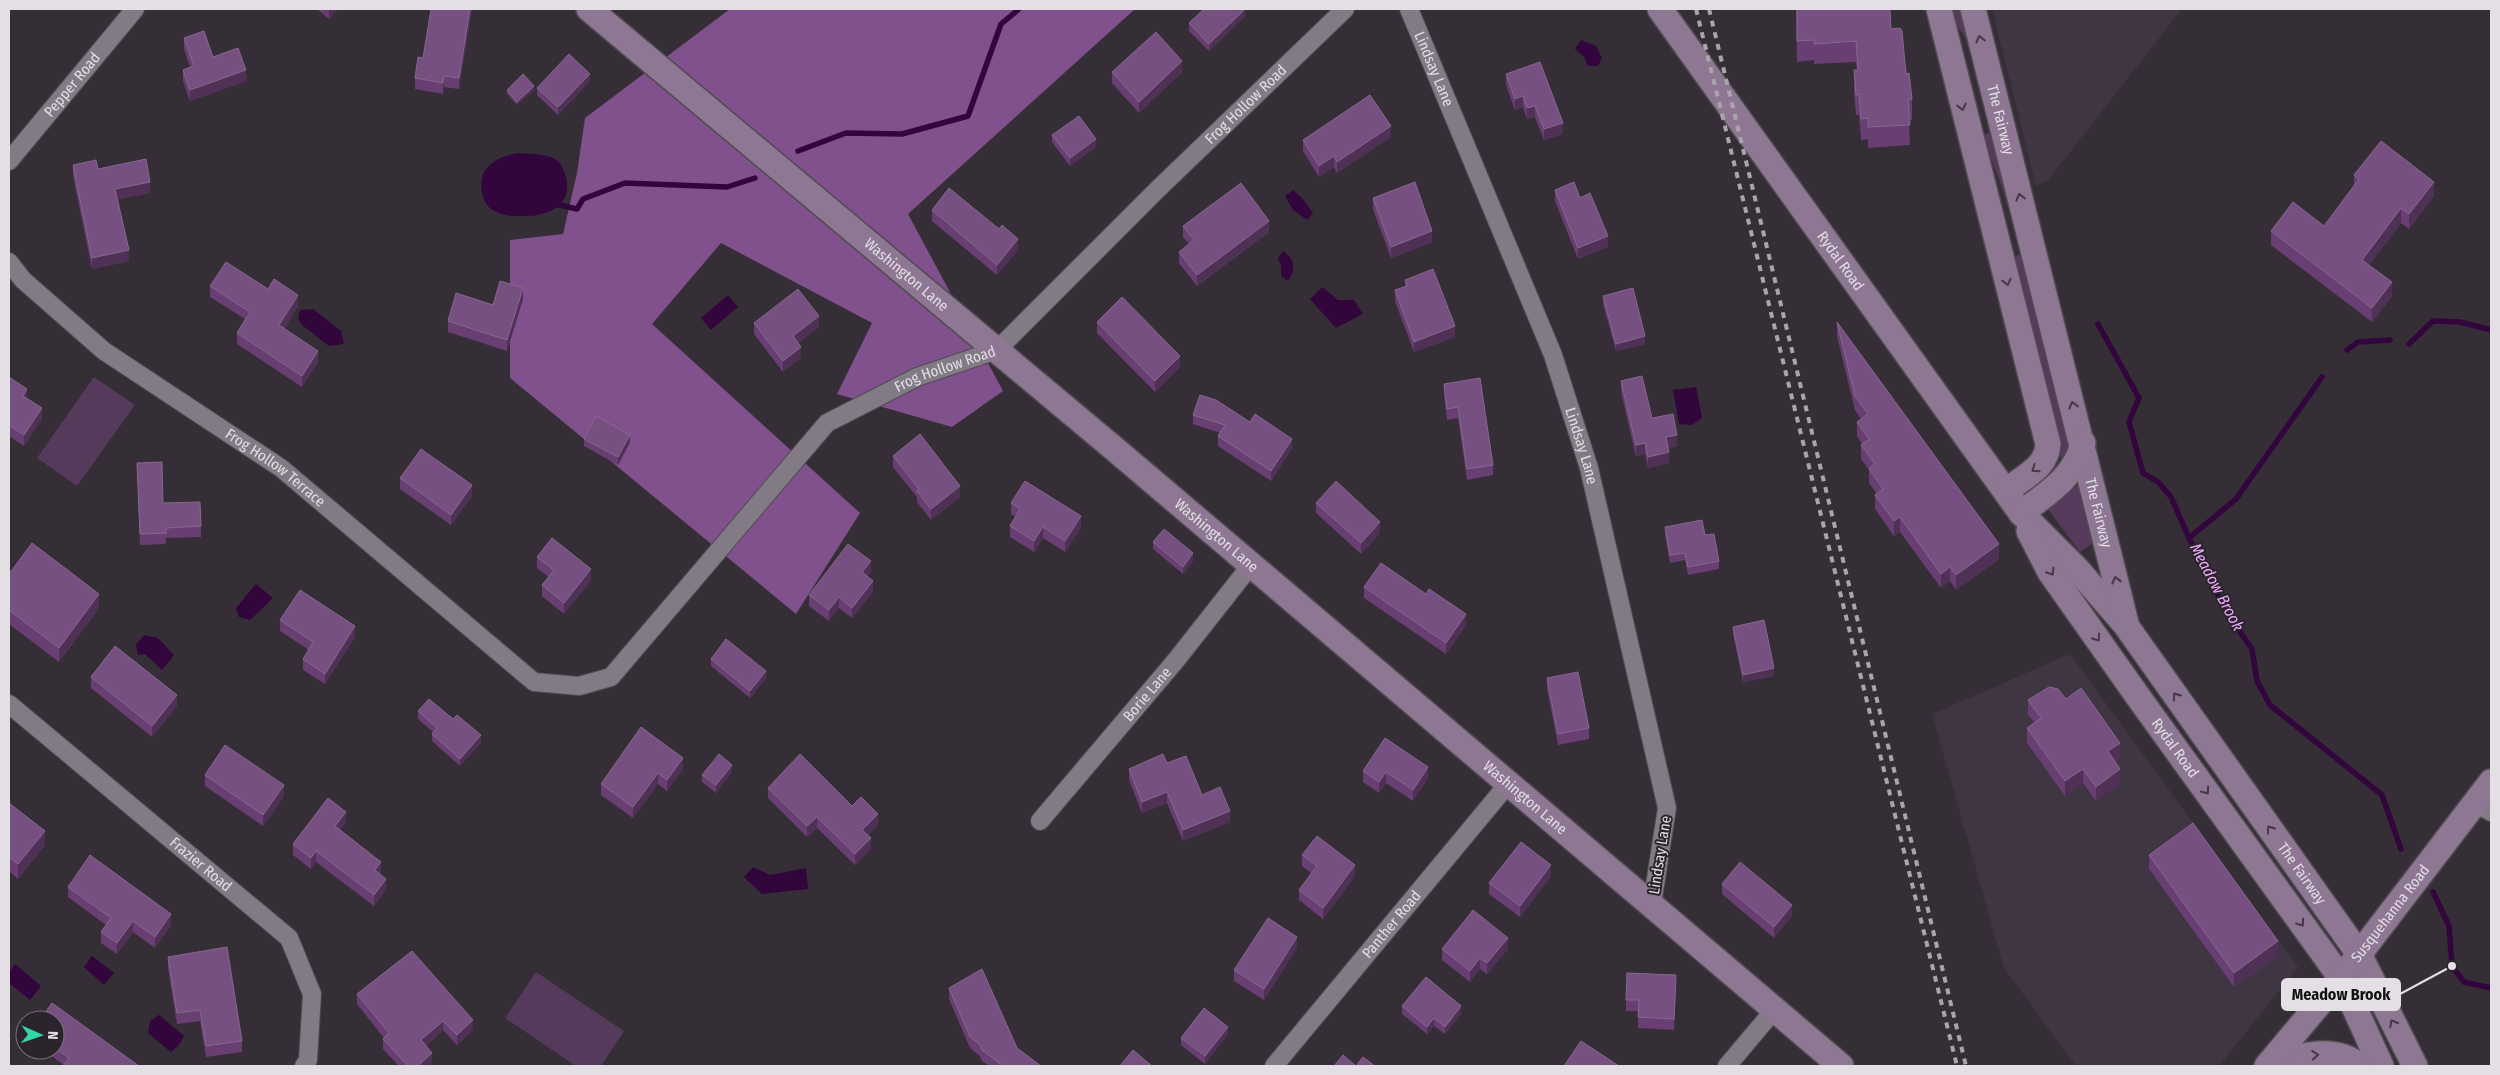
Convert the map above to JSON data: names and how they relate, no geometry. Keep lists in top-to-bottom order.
{
  "streets": {
    "main road": [
      "The Fairway",
      "Rydal Road",
      "Washington Lane",
      "Susquehanna Road"
    ],
    "street": [
      "Lindsay Lane",
      "Pepper Road",
      "Frog Hollow Road",
      "Frog Hollow Terrace",
      "Borie Lane",
      "Frazier Road",
      "Panther Road"
    ]
  },
  "crossings": [
    ["Lindsay Lane", "Washington Lane"],
    ["Frog Hollow Road", "Washington Lane"],
    ["Frog Hollow Road", "Frog Hollow Terrace"],
    ["The Fairway", "Rydal Road"],
    ["The Fairway", "Susquehanna Road"],
    ["Rydal Road", "Susquehanna Road"],
    ["Washington Lane", "Borie Lane"],
    ["Washington Lane", "Panther Road"]
  ],
  "one_way": ["The Fairway", "Rydal Road"],
  "water": ["Meadow Brook"],
  "places": ["Meadow Brook"],
  "north": "right"
}
